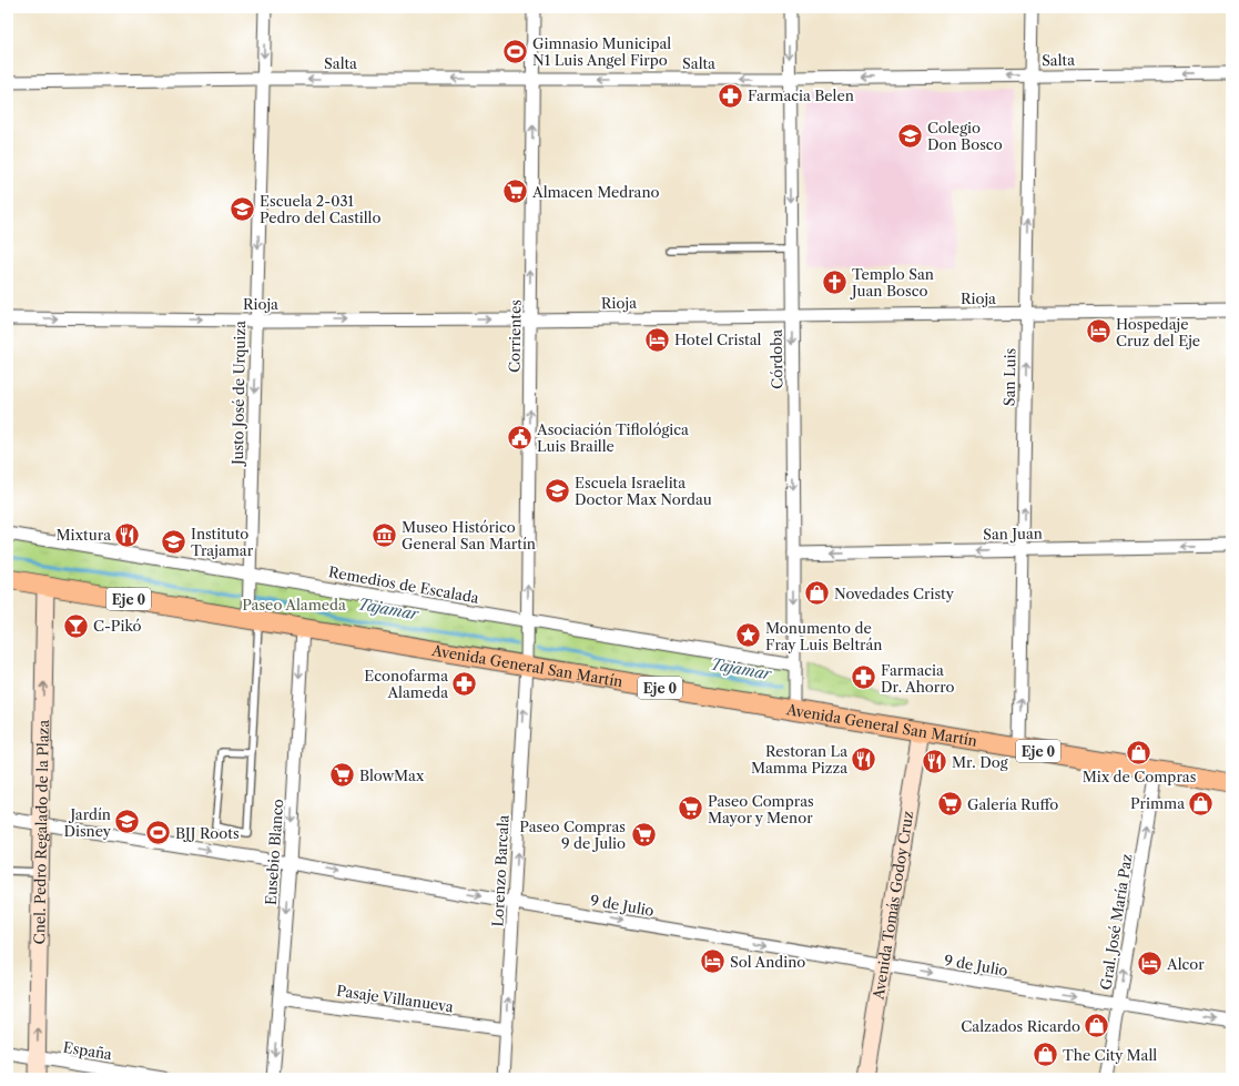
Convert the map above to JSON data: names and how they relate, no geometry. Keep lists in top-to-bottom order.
{
  "streets": {
    "main road": ["Eje 0", "Avenida General San Martín"],
    "street": [
      "Salta",
      "Rioja",
      "Corrientes",
      "Córdoba",
      "San Luis",
      "Justo José de Urquiza",
      "San Juan",
      "Remedios de Escalada",
      "Cnel. Pedro Regalado de la Plaza",
      "Eusebio Blanco",
      "Lorenzo Barcala",
      "9 de Julio",
      "Avenida Tomás Godoy Cruz",
      "Gral. José María Paz",
      "Pasaje Villanueva",
      "España"
    ]
  },
  "crossings": [
    ["Salta", "Corrientes"],
    ["Salta", "Córdoba"],
    ["Salta", "San Luis"],
    ["Salta", "Justo José de Urquiza"],
    ["Rioja", "Corrientes"],
    ["Rioja", "Córdoba"],
    ["Rioja", "San Luis"],
    ["Rioja", "Justo José de Urquiza"],
    ["Corrientes", "Remedios de Escalada"],
    ["Corrientes", "Avenida General San Martín"],
    ["Corrientes", "Lorenzo Barcala"],
    ["Córdoba", "San Juan"],
    ["Córdoba", "Remedios de Escalada"],
    ["Córdoba", "Avenida General San Martín"],
    ["San Luis", "San Juan"],
    ["San Luis", "Avenida General San Martín"],
    ["Justo José de Urquiza", "Remedios de Escalada"],
    ["Justo José de Urquiza", "Avenida General San Martín"],
    ["Avenida General San Martín", "Cnel. Pedro Regalado de la Plaza"],
    ["Avenida General San Martín", "Eusebio Blanco"],
    ["Avenida General San Martín", "Lorenzo Barcala"],
    ["Avenida General San Martín", "Avenida Tomás Godoy Cruz"],
    ["Avenida General San Martín", "Gral. José María Paz"],
    ["Cnel. Pedro Regalado de la Plaza", "9 de Julio"],
    ["Cnel. Pedro Regalado de la Plaza", "España"],
    ["Eusebio Blanco", "9 de Julio"],
    ["Eusebio Blanco", "Pasaje Villanueva"],
    ["Lorenzo Barcala", "9 de Julio"],
    ["Lorenzo Barcala", "Pasaje Villanueva"],
    ["9 de Julio", "Avenida Tomás Godoy Cruz"],
    ["9 de Julio", "Gral. José María Paz"]
  ],
  "one_way": [
    "Salta",
    "Rioja",
    "Corrientes",
    "Córdoba",
    "San Luis",
    "Justo José de Urquiza",
    "San Juan",
    "Cnel. Pedro Regalado de la Plaza",
    "Eusebio Blanco",
    "Lorenzo Barcala",
    "9 de Julio",
    "Gral. José María Paz"
  ],
  "water": ["Tajamar"],
  "parks": ["Paseo Alameda"],
  "places": {
    "sports": ["Gimnasio Municipal N1 Luis Angel Firpo", "BJJ Roots"],
    "pharmacy": ["Farmacia Belen", "Farmacia Dr. Ahorro", "Econofarma Alameda"],
    "school or university": [
      "Colegio Don Bosco",
      "Escuela 2-031 Pedro del Castillo",
      "Escuela Israelita Doctor Max Nordau",
      "Instituto Trajamar",
      "Jardín Disney"
    ],
    "supermarket": [
      "Almacen Medrano",
      "BlowMax",
      "Galería Ruffo",
      "Paseo Compras Mayor y Menor",
      "Paseo Compras 9 de Julio"
    ],
    "church": ["Templo San Juan Bosco"],
    "hotel": [
      "Hospedaje Cruz del Eje",
      "Hotel Cristal",
      "Sol Andino",
      "Alcor"
    ],
    "public building": ["Asociación Tiflológica Luis Braille"],
    "restaurant": ["Mixtura", "Restoran La Mamma Pizza", "Mr. Dog"],
    "museum": ["Museo Histórico General San Martín"],
    "shop": [
      "Novedades Cristy",
      "Mix de Compras",
      "Primma",
      "Calzados Ricardo",
      "The City Mall"
    ],
    "bar": ["C-Pikó"],
    "place": ["Monumento de Fray Luis Beltrán"]
  }
}
